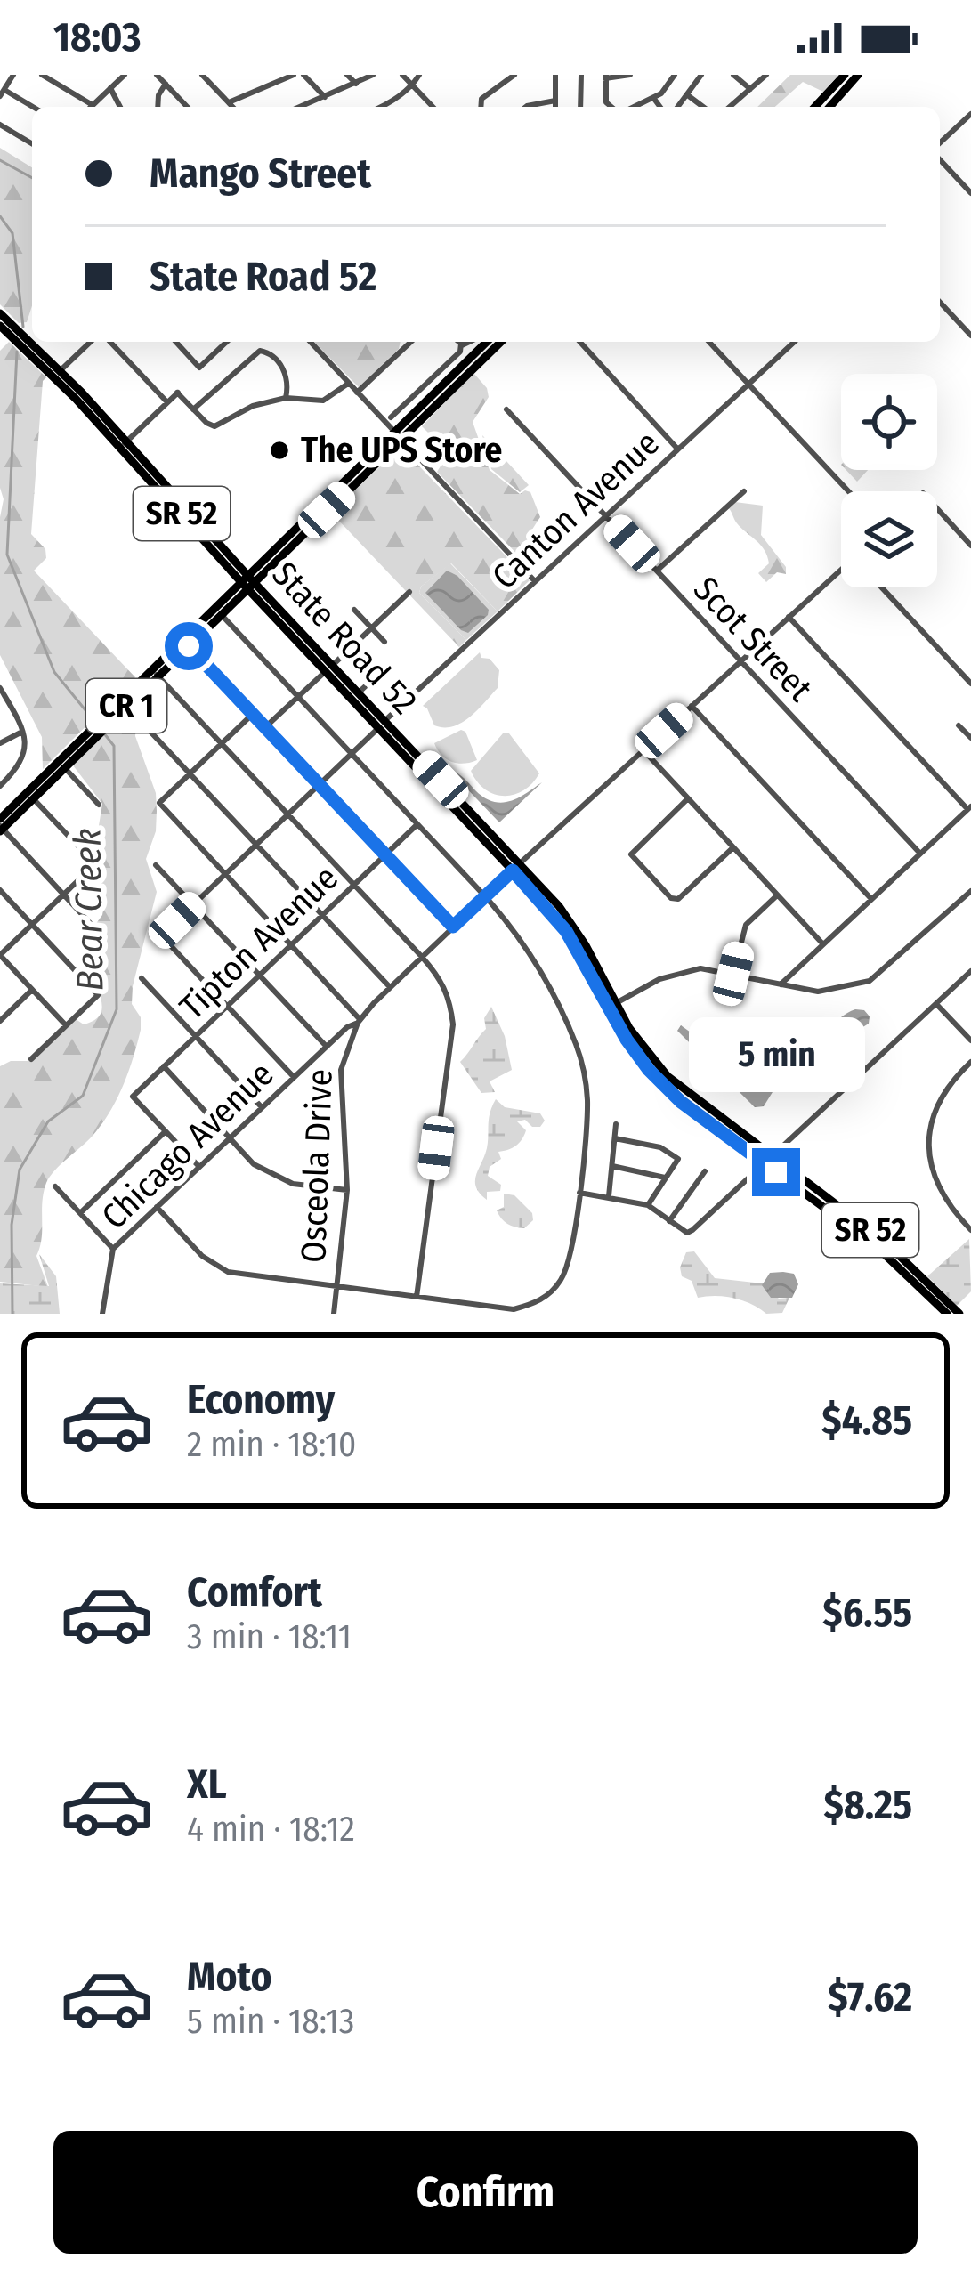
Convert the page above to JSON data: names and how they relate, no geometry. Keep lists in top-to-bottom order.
{
  "streets": {
    "main road": ["SR 52", "State Road 52", "CR 1"],
    "street": [
      "Canton Avenue",
      "Scot Street",
      "Tipton Avenue",
      "Chicago Avenue",
      "Osceola Drive"
    ]
  },
  "crossings": [
    ["Canton Avenue", "State Road 52"],
    ["Canton Avenue", "Scot Street"],
    ["Canton Avenue", "Tipton Avenue"],
    ["State Road 52", "CR 1"],
    ["State Road 52", "Chicago Avenue"],
    ["Scot Street", "Chicago Avenue"],
    ["Chicago Avenue", "Osceola Drive"]
  ],
  "water": ["Bear Creek"],
  "places": ["The UPS Store"],
  "page": {
    "status": "18:03",
    "banner": ["Mango Street", "State Road 52"],
    "bubble": "5 min",
    "list": [
      {
        "name": "Economy",
        "note": "2 min · 18:10",
        "value": "$4.85"
      },
      {
        "name": "Comfort",
        "note": "3 min · 18:11",
        "value": "$6.55"
      },
      {
        "name": "XL",
        "note": "4 min · 18:12",
        "value": "$8.25"
      },
      {
        "name": "Moto",
        "note": "5 min · 18:13",
        "value": "$7.62"
      }
    ],
    "buttons": "Confirm"
  }
}
